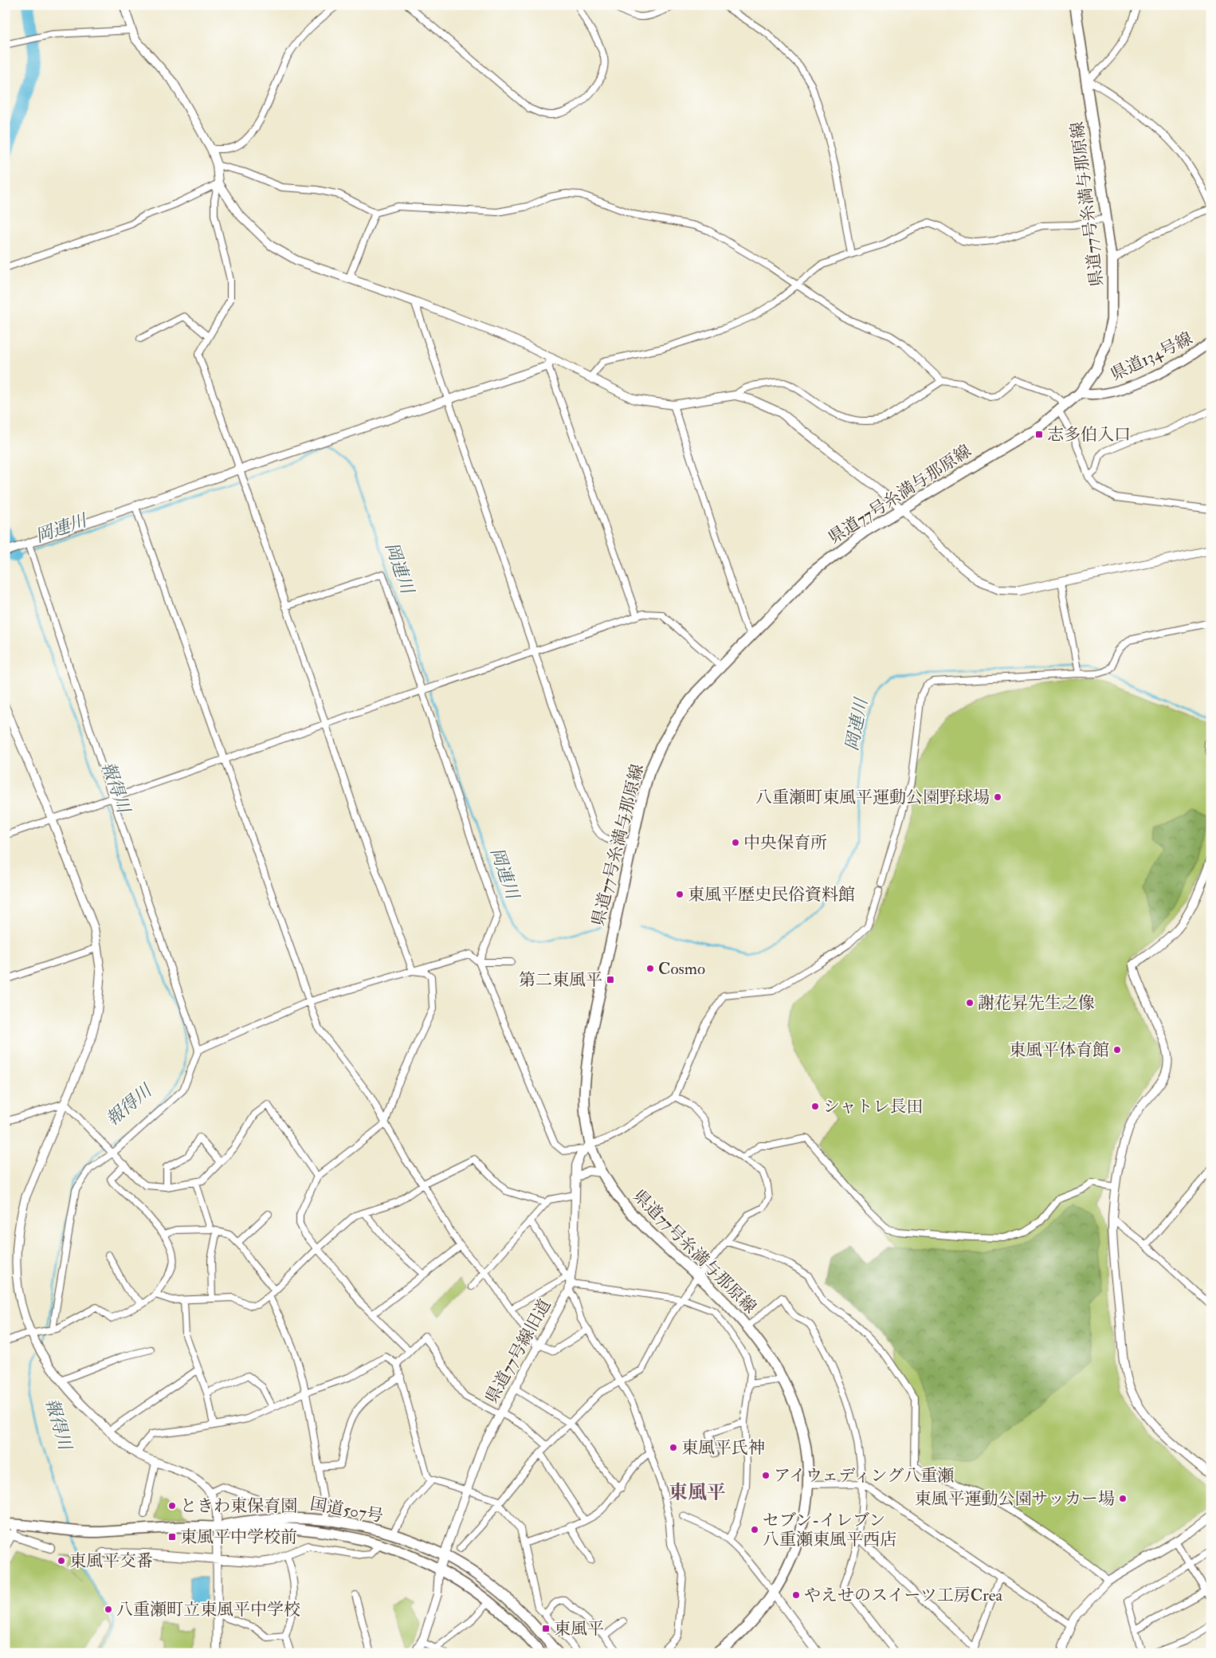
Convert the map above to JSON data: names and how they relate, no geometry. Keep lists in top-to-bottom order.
{
  "streets": {
    "main road": ["県道77号糸満与那原線", "県道134号線", "国道507号"],
    "street": ["県道77号線旧道"]
  },
  "crossings": [
    ["県道77号糸満与那原線", "県道134号線"],
    ["県道77号糸満与那原線", "県道77号線旧道"],
    ["県道77号線旧道", "国道507号"]
  ],
  "districts": ["東風平"],
  "water": ["岡連川", "報得川"],
  "places": {
    "transit": [
      "志多伯入口",
      "第二東風平",
      "東風平中学校前",
      "東風平"
    ],
    "other": [
      "八重瀬町東風平運動公園野球場",
      "中央保育所",
      "東風平歴史民俗資料館",
      "Cosmo",
      "謝花昇先生之像",
      "東風平体育館",
      "シャトレ長田",
      "東風平氏神",
      "アイウェディング八重瀬",
      "東風平運動公園サッカー場",
      "ときわ東保育園",
      "セブン-イレブン 八重瀬東風平西店",
      "東風平交番",
      "やえせのスイーツ工房Crea",
      "八重瀬町立東風平中学校"
    ]
  }
}
